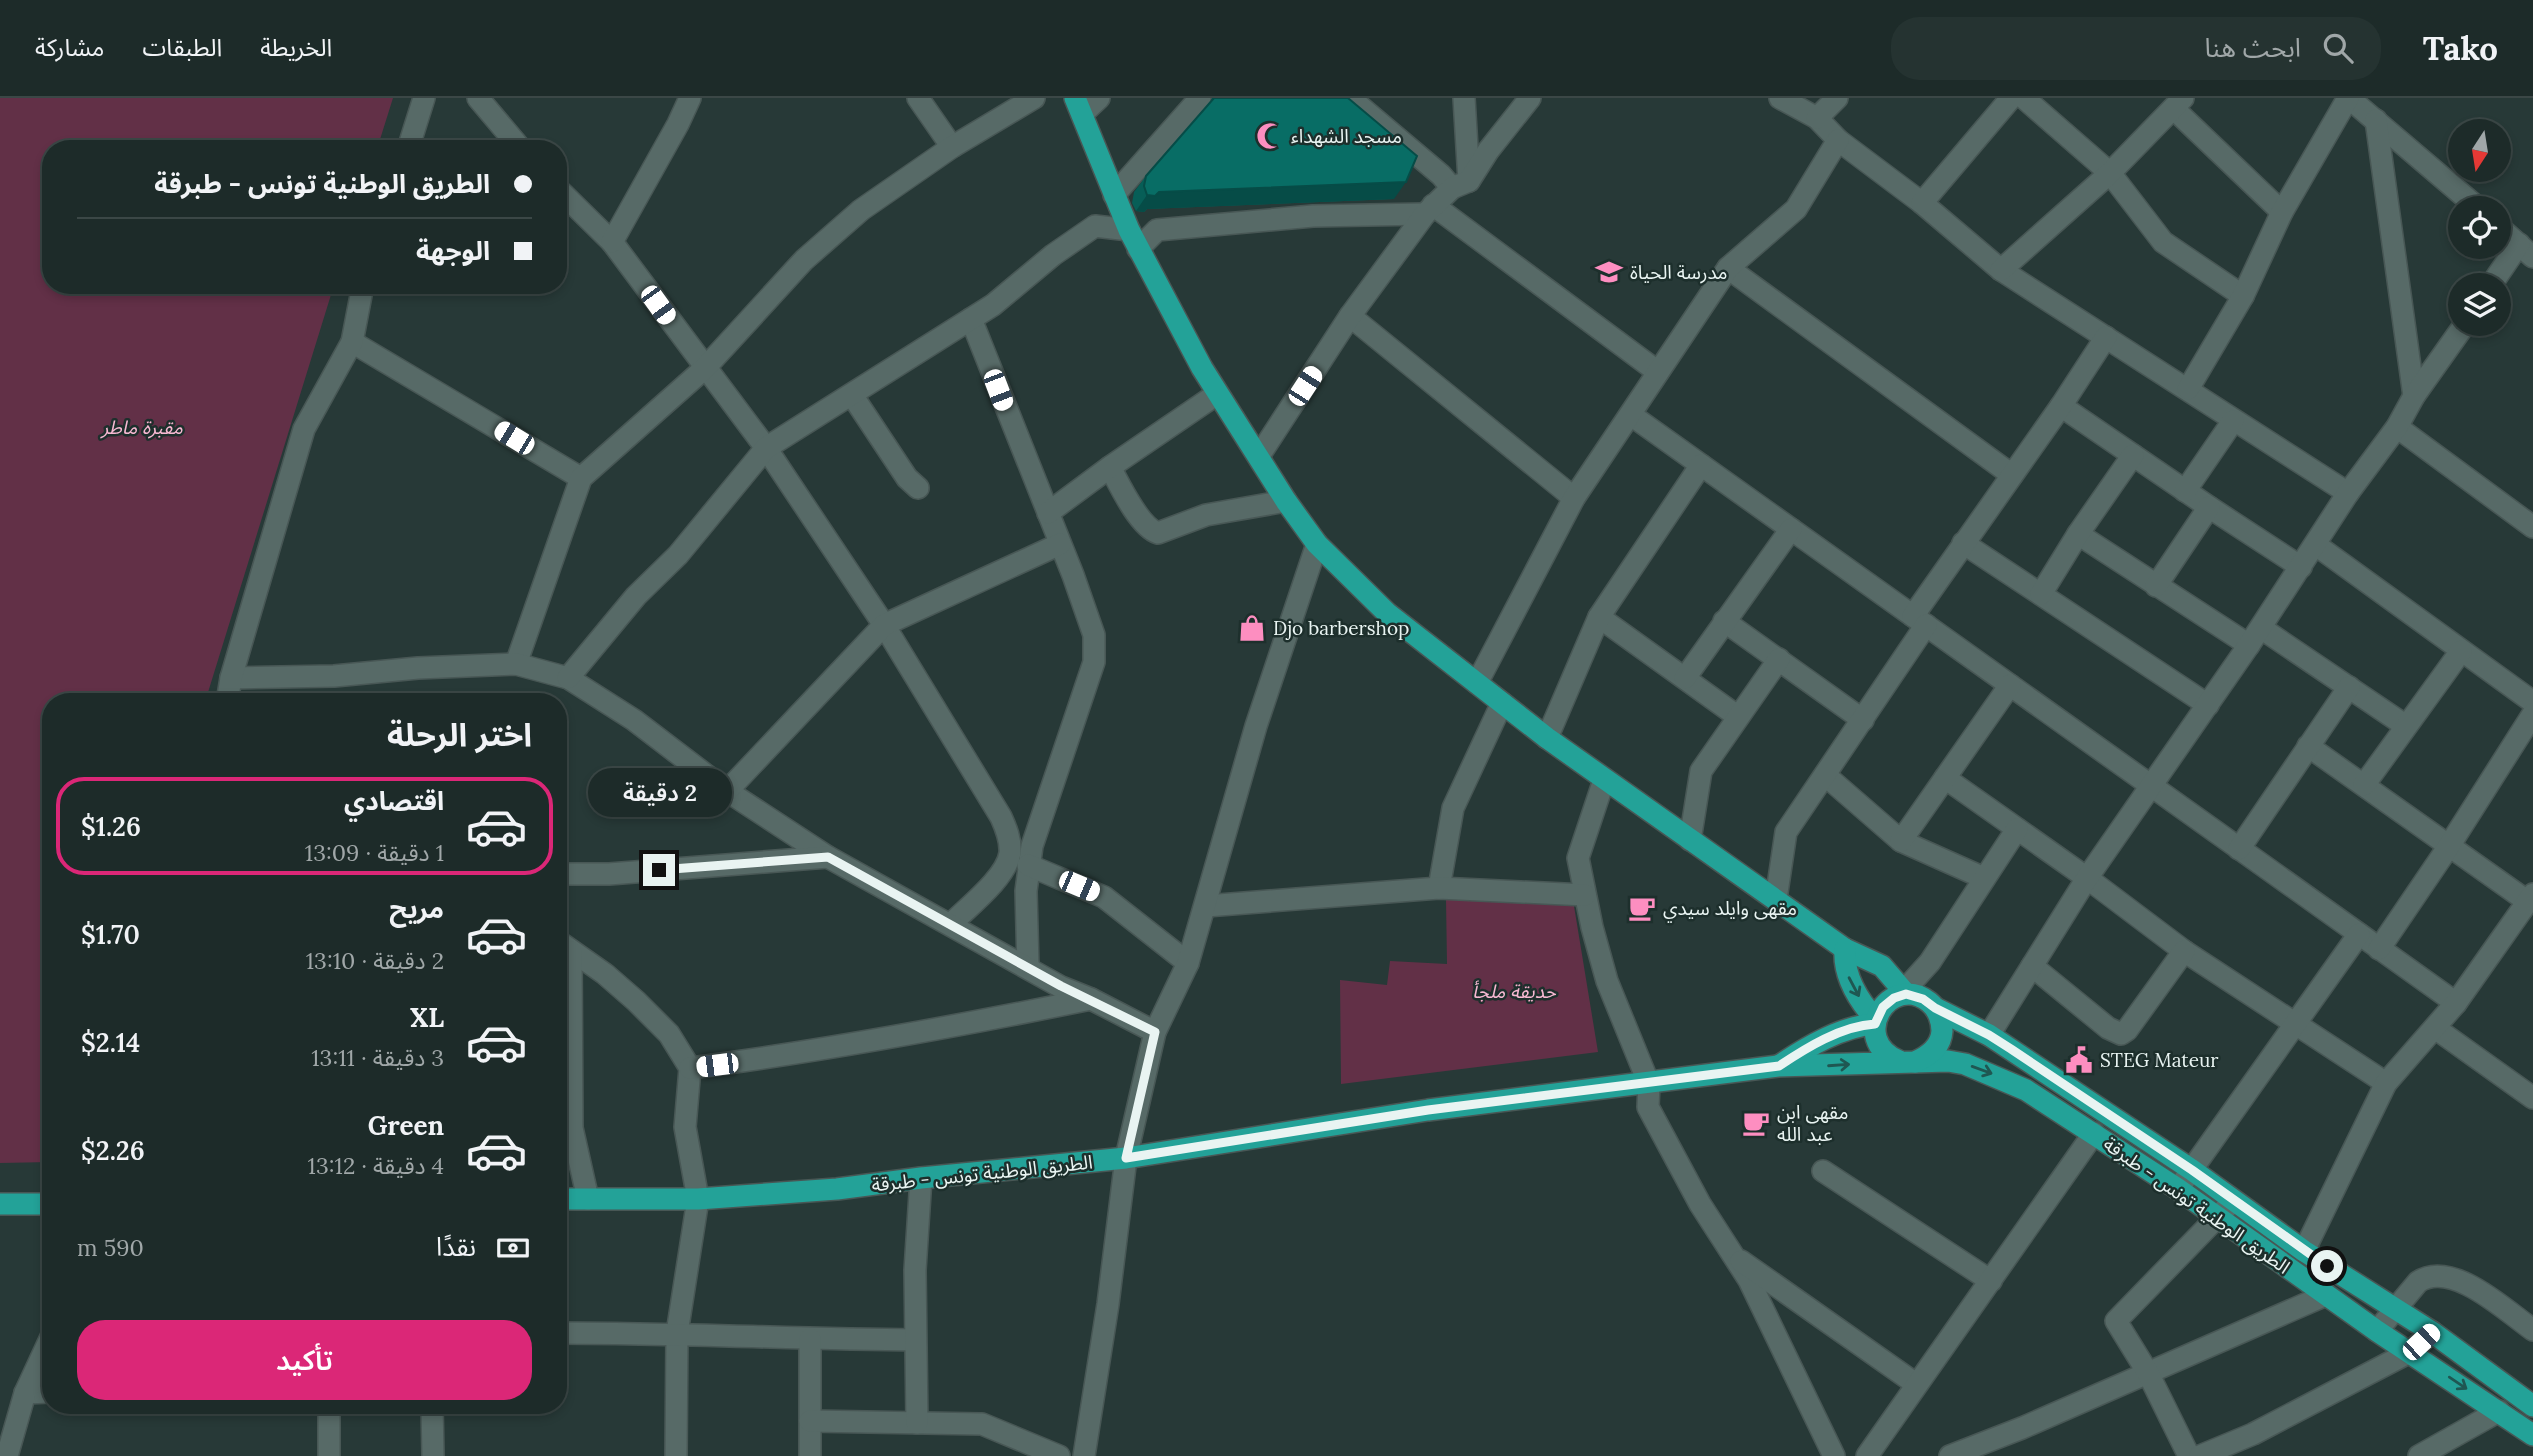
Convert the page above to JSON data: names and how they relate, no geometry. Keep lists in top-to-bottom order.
{
  "streets": {
    "main road": ["الطريق الوطنية تونس - طبرقة"]
  },
  "parks": ["مقبرة ماطر", "حديقة ملجأ"],
  "places": {
    "mosque": ["مسجد الشهداء"],
    "school or university": ["مدرسة الحياة"],
    "shop": ["Djo barbershop"],
    "cafe": ["مقهى وايلد سيدي", "مقهى ابن عبد الله"],
    "public building": ["STEG Mateur"]
  },
  "north": "bottom",
  "page": {
    "header": "Tako",
    "search": "ابحث هنا",
    "nav": ["الخريطة", "الطبقات", "مشاركة"],
    "banner": ["الطريق الوطنية تونس - طبرقة", "الوجهة"],
    "heading": "اختر الرحلة",
    "bubble": "2 دقيقة",
    "list": [
      {
        "name": "اقتصادي",
        "note": "1 دقيقة · 13:09",
        "value": "$1.26"
      },
      {
        "name": "مريح",
        "note": "2 دقيقة · 13:10",
        "value": "$1.70"
      },
      {
        "name": "XL",
        "note": "3 دقيقة · 13:11",
        "value": "$2.14"
      },
      {
        "name": "Green",
        "note": "4 دقيقة · 13:12",
        "value": "$2.26"
      }
    ],
    "pay": ["نقدًا", "590 m"],
    "buttons": "تأكيد"
  }
}
